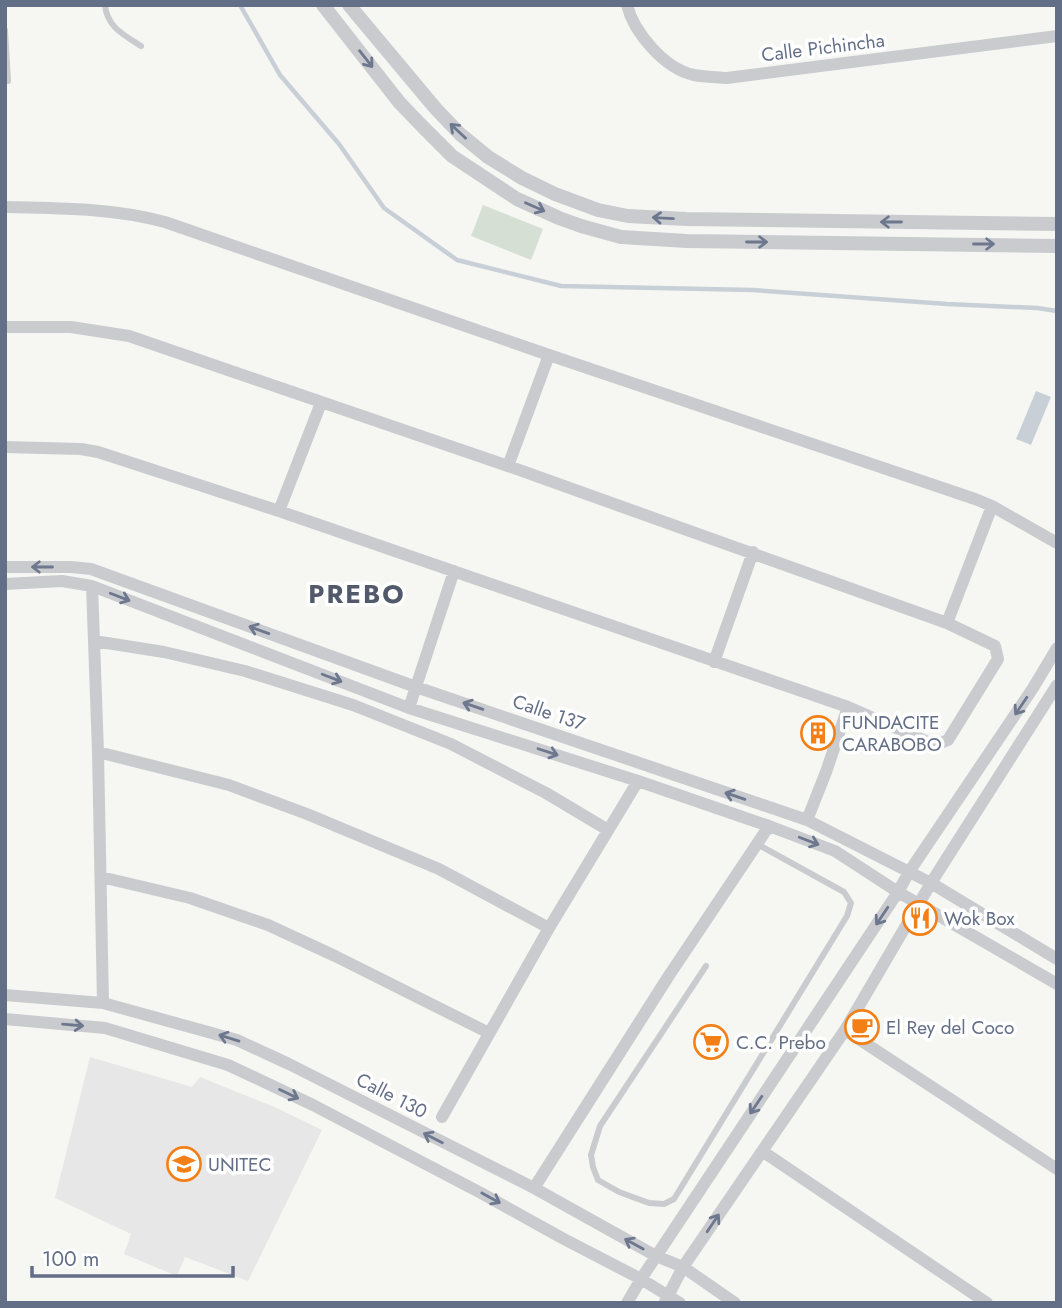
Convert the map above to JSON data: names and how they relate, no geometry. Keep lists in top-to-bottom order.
{
  "streets": {
    "street": ["Calle Pichincha", "Calle 137", "Calle 130"]
  },
  "districts": ["PREBO"],
  "places": {
    "building": ["FUNDACITE CARABOBO"],
    "restaurant": ["Wok Box"],
    "cafe": ["El Rey del Coco"],
    "supermarket": ["C.C. Prebo"],
    "school or university": ["UNITEC"]
  },
  "scale_bar": "100 m"
}
